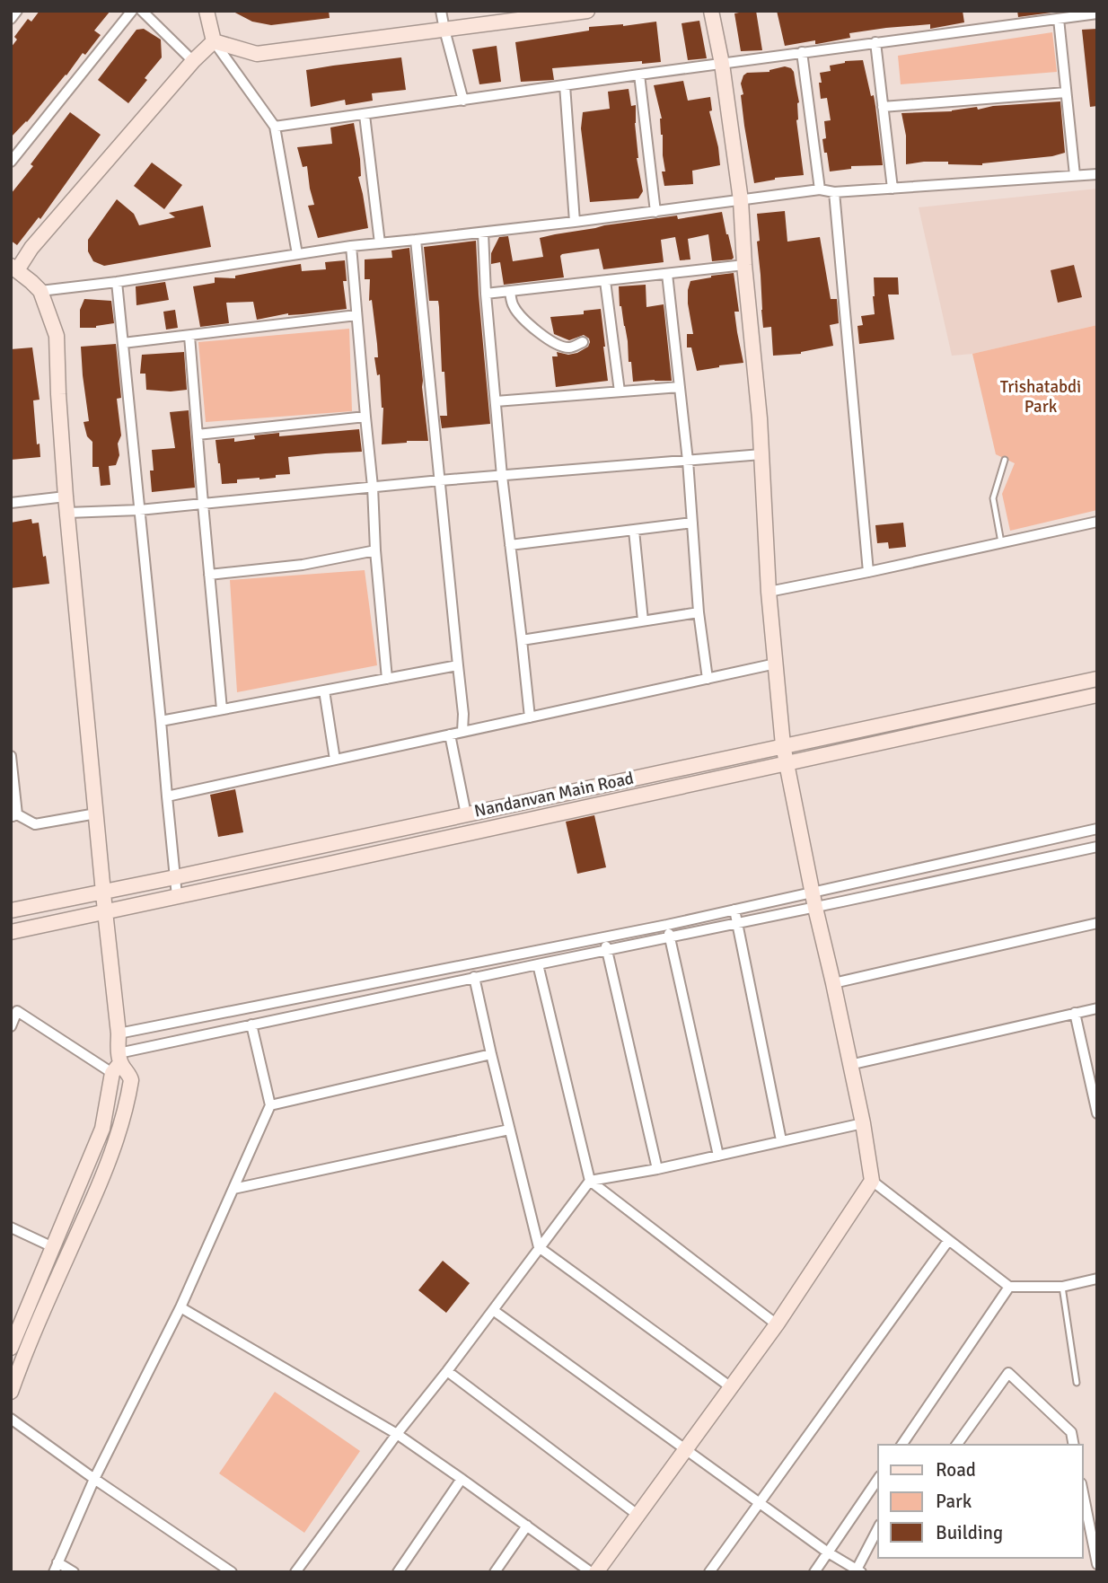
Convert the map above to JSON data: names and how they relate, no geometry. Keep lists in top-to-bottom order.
{
  "streets": {
    "street": ["Nandanvan Main Road"]
  },
  "parks": ["Trishatabdi Park"],
  "legend": ["Road", "Park", "Building"]
}
